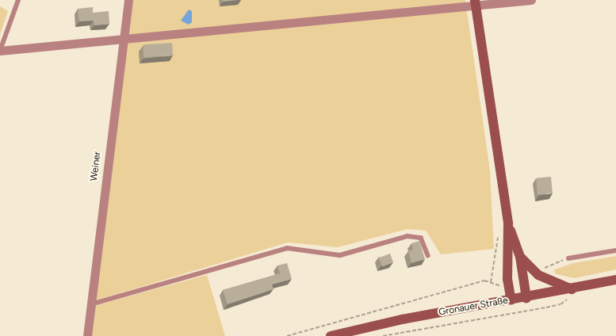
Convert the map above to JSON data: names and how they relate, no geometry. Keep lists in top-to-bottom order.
{
  "streets": {
    "main road": ["Gronauer Straße"],
    "street": ["Weiner"]
  }
}
